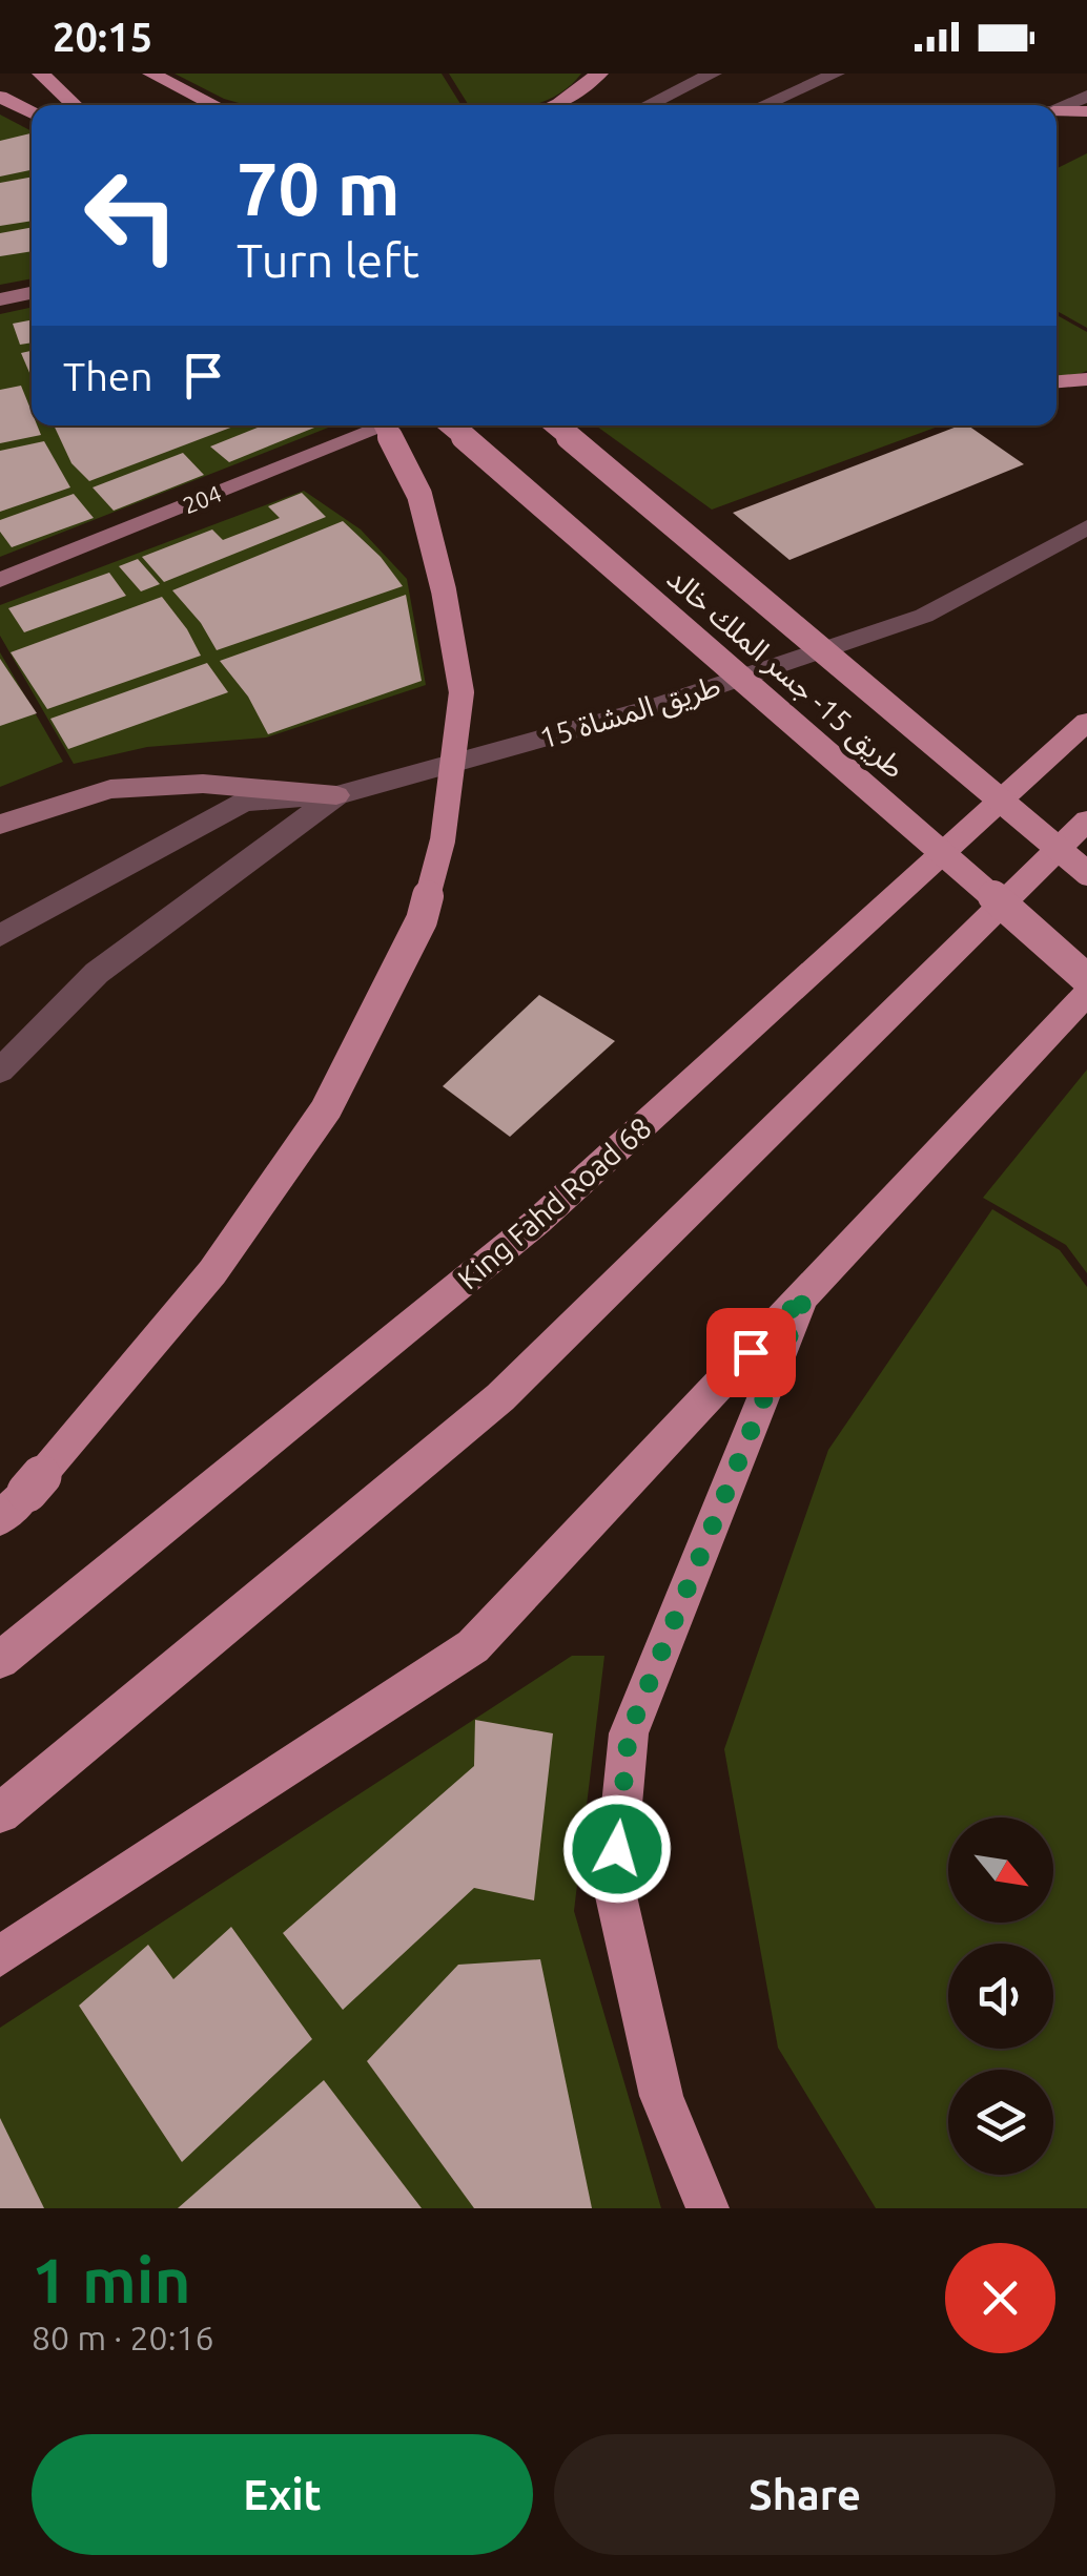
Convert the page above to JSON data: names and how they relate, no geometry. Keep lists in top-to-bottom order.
{
  "streets": {
    "main road": ["204", "طريق 15- جسر الملك خالد", "King Fahd Road 68"],
    "street": ["طريق المشاة 15"]
  },
  "north": "bottom right",
  "page": {
    "status": "20:15",
    "turn": ["70 m", "Turn left"],
    "then": "Then",
    "heading": ["1 min", "80 m · 20:16"],
    "buttons": ["Exit", "Share"]
  }
}
